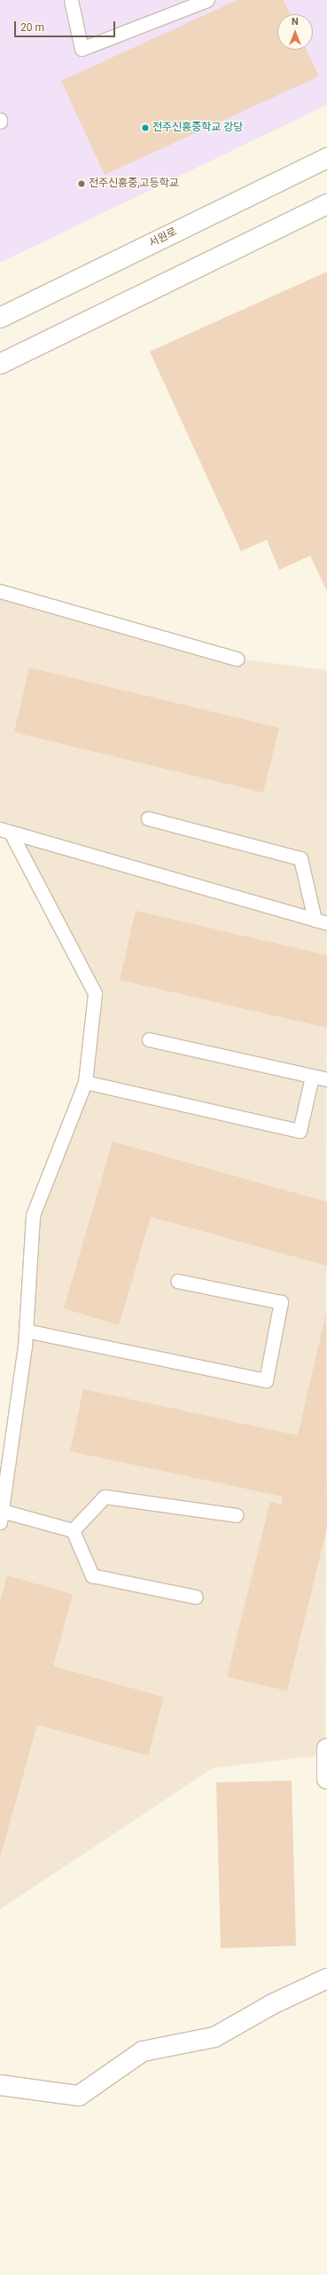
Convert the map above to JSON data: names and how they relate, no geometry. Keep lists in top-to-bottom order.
{
  "streets": {
    "street": ["서원로"]
  },
  "places": ["전주신흥중학교 강당", "전주신흥중,고등학교"],
  "scale_bar": "20 m",
  "north": "top"
}
